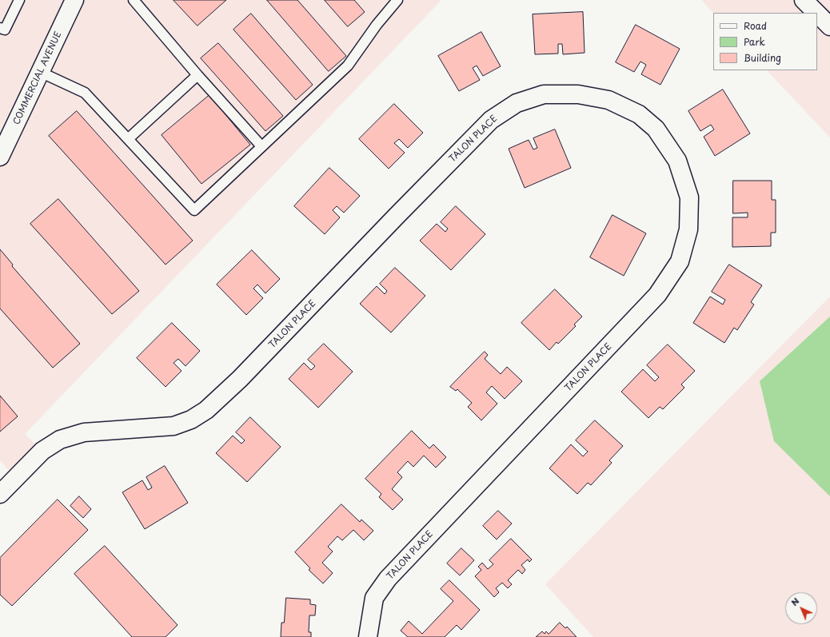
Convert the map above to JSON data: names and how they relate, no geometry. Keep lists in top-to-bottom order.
{
  "streets": {
    "street": ["COMMERCIAL AVENUE", "TALON PLACE"]
  },
  "legend": ["Road", "Park", "Building"],
  "north": "top left"
}
